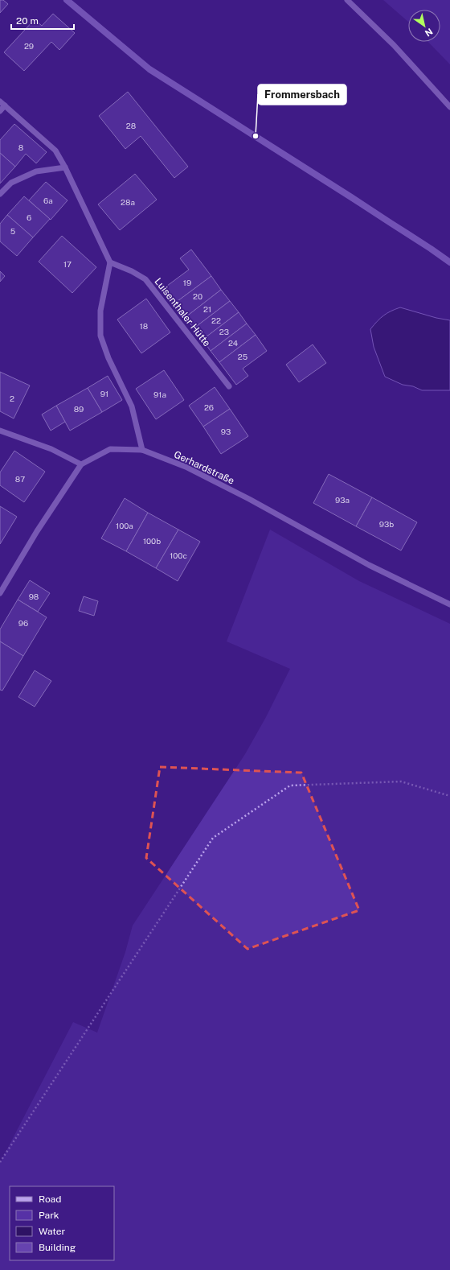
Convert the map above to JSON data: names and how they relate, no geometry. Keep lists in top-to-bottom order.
{
  "streets": {
    "street": ["Luisenthaler Hütte", "Gerhardstraße"]
  },
  "places": ["Frommersbach"],
  "house_numbers": [
    "29",
    "28",
    "8",
    "6a",
    "28a",
    "6",
    "5",
    "17",
    "19",
    "20",
    "21",
    "22",
    "18",
    "23",
    "24",
    "25",
    "91",
    "91a",
    "2",
    "26",
    "89",
    "93",
    "87",
    "93a",
    "93b",
    "100a",
    "100b",
    "100c",
    "98",
    "96"
  ],
  "legend": [
    "Road",
    "Park",
    "Water",
    "Building"
  ],
  "scale_bar": "20 m",
  "north": "bottom right"
}
